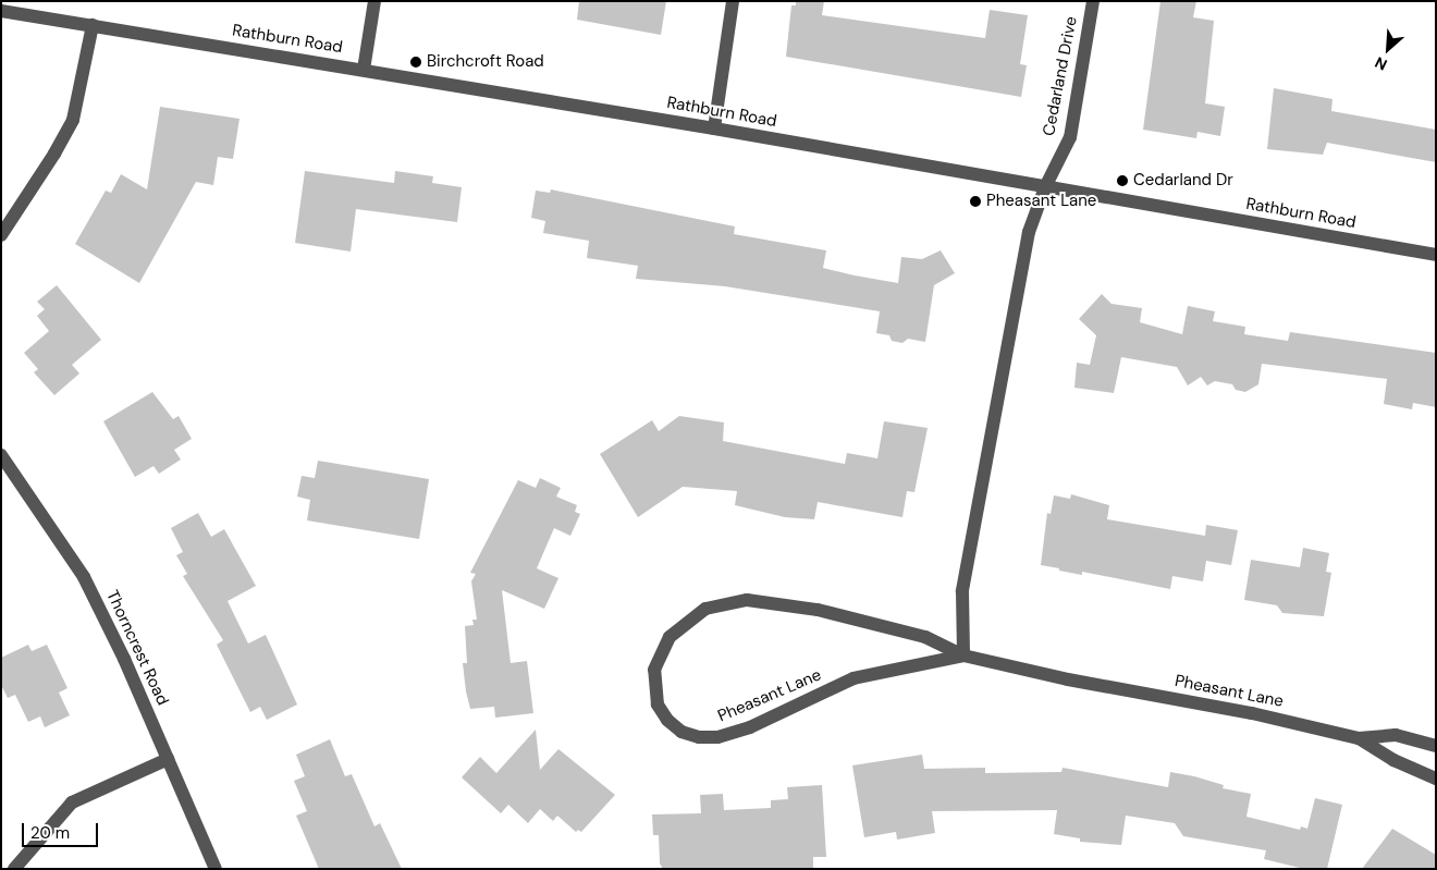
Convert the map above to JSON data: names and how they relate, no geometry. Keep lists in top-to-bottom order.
{
  "streets": {
    "street": [
      "Rathburn Road",
      "Cedarland Drive",
      "Thorncrest Road",
      "Pheasant Lane"
    ]
  },
  "crossings": [
    ["Rathburn Road", "Cedarland Drive"]
  ],
  "places": ["Birchcroft Road", "Cedarland Dr", "Pheasant Lane"],
  "scale_bar": "20 m",
  "north": "bottom left"
}
